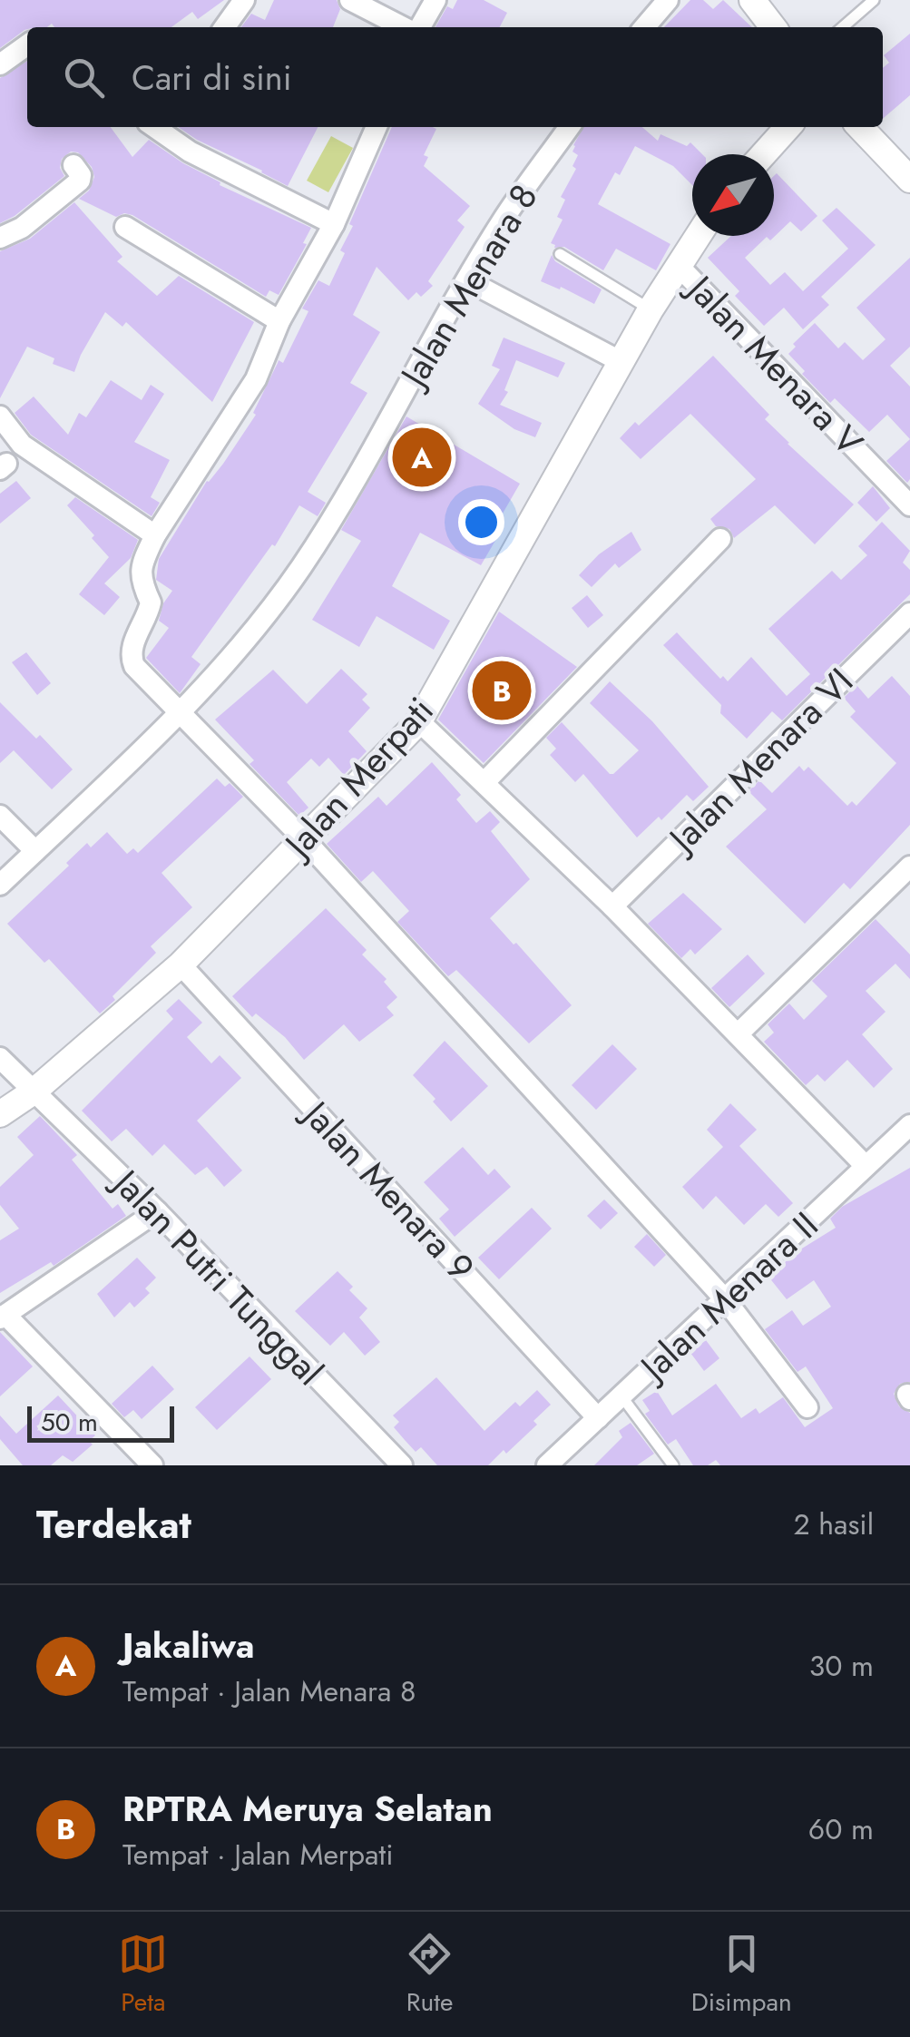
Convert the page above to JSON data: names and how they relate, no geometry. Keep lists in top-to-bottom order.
{
  "streets": {
    "street": [
      "Jalan Menara 8",
      "Jalan Menara V",
      "Jalan Menara VI",
      "Jalan Merpati",
      "Jalan Menara 9",
      "Jalan Putri Tunggal",
      "Jalan Menara II"
    ]
  },
  "crossings": [
    ["Jalan Menara 8", "Jalan Merpati"],
    ["Jalan Menara V", "Jalan Merpati"],
    ["Jalan Merpati", "Jalan Menara 9"],
    ["Jalan Merpati", "Jalan Putri Tunggal"],
    ["Jalan Menara 9", "Jalan Menara II"]
  ],
  "scale_bar": "50 m",
  "north": "bottom left",
  "page": {
    "search": "Cari di sini",
    "pins": ["A", "B"],
    "scale": "50 m",
    "heading": ["Terdekat", "2 hasil"],
    "list": [
      {
        "mark": "A",
        "name": "Jakaliwa",
        "note": "Tempat · Jalan Menara 8",
        "value": "30 m"
      },
      {
        "mark": "B",
        "name": "RPTRA Meruya Selatan",
        "note": "Tempat · Jalan Merpati",
        "value": "60 m"
      }
    ],
    "nav": ["Peta", "Rute", "Disimpan"]
  }
}
